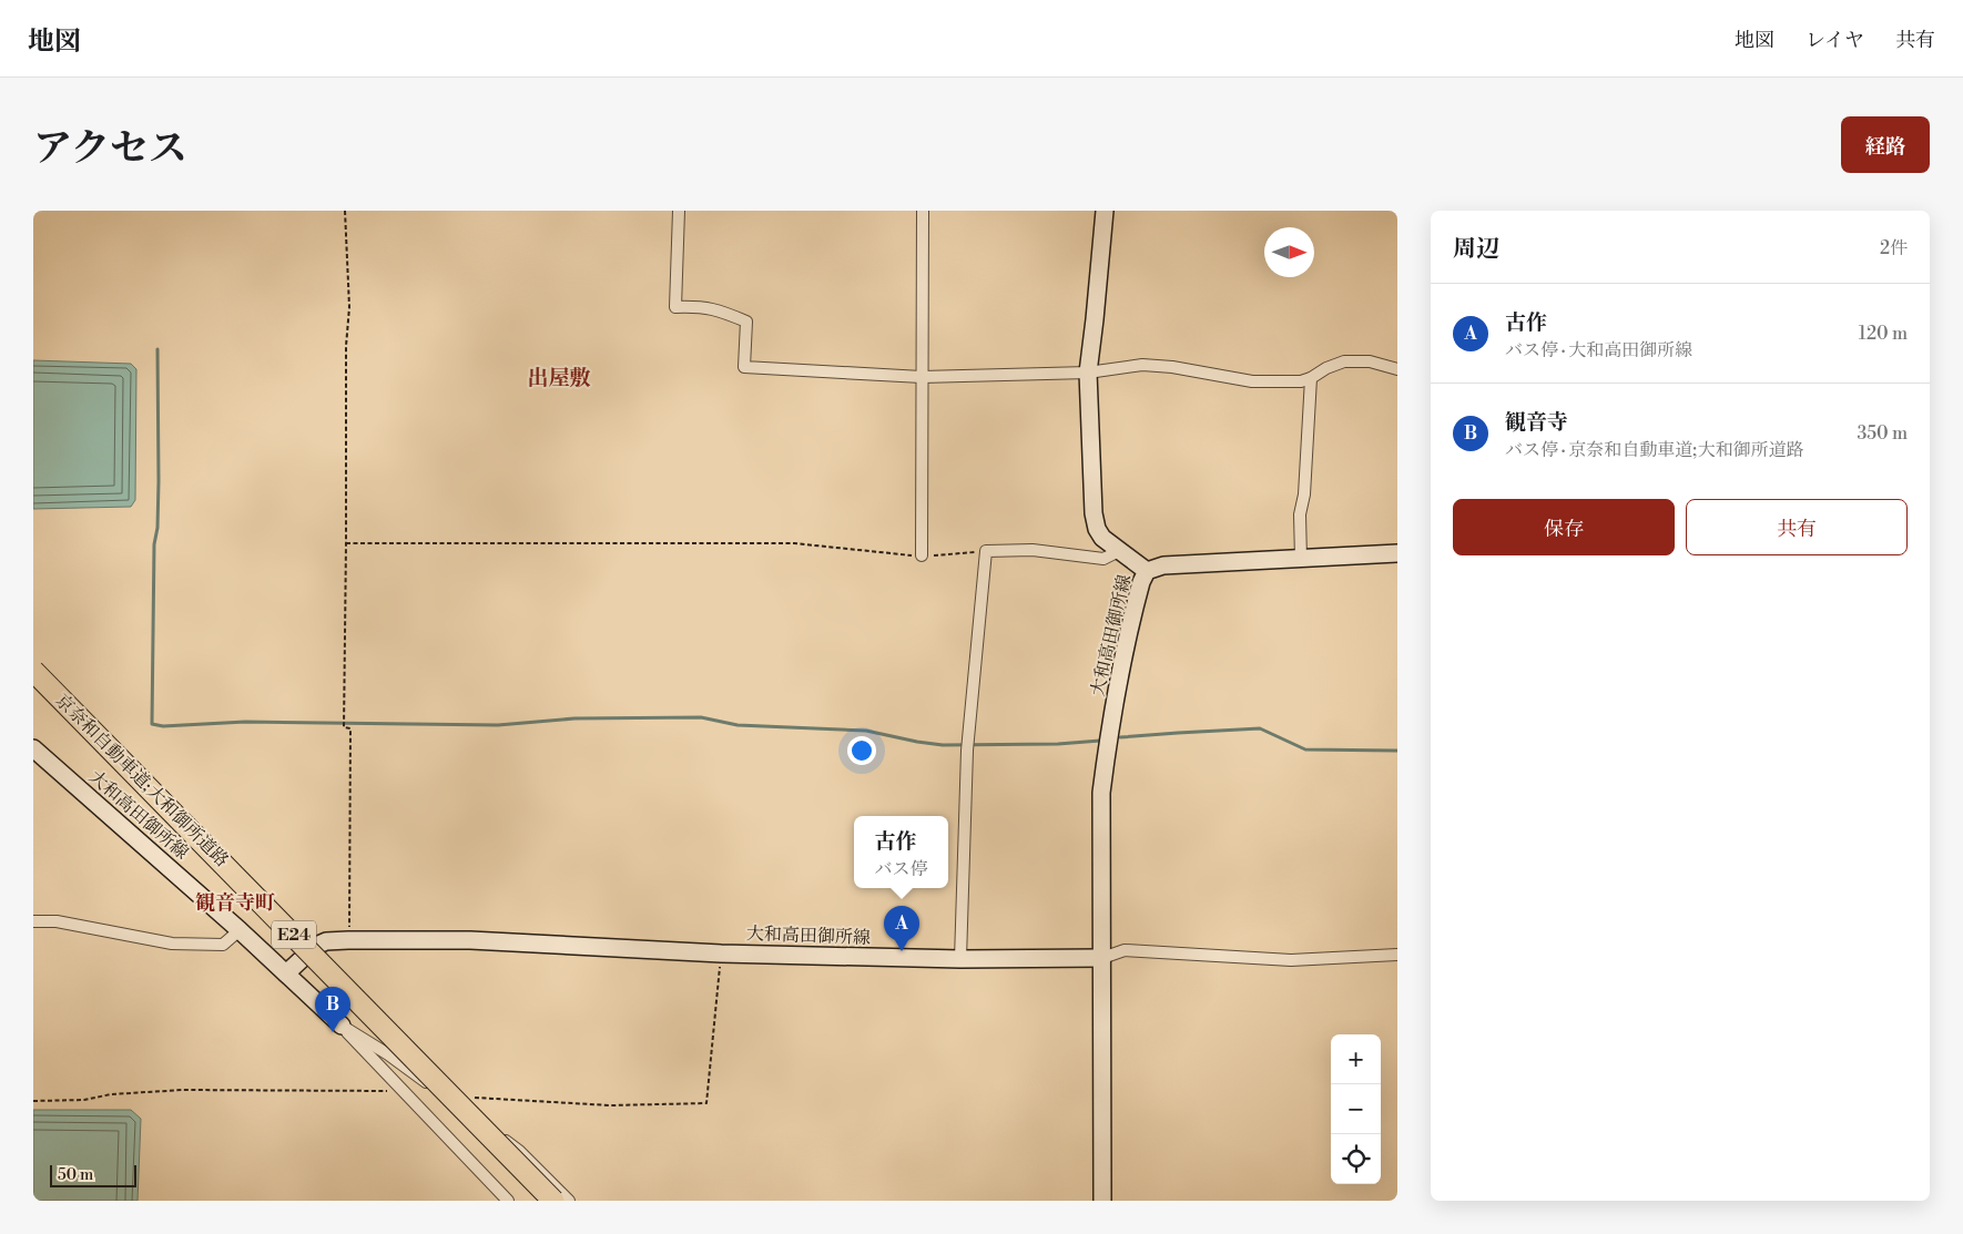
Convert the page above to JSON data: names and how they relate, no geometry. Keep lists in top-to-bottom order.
{
  "streets": {
    "highway": ["京奈和自動車道;大和御所道路", "E24"],
    "main road": ["大和高田御所線"]
  },
  "districts": ["出屋敷", "観音寺町"],
  "scale_bar": "50 m",
  "north": "right",
  "page": {
    "header": "地図",
    "nav": ["地図", "レイヤ", "共有"],
    "title": "アクセス",
    "buttons": [
      "経路",
      ["保存", "共有"]
    ],
    "heading": ["周辺", "2件"],
    "list": [
      {
        "mark": "A",
        "name": "古作",
        "note": "バス停 · 大和高田御所線",
        "value": "120 m"
      },
      {
        "mark": "B",
        "name": "観音寺",
        "note": "バス停 · 京奈和自動車道;大和御所道路",
        "value": "350 m"
      }
    ],
    "popup": ["古作", "バス停"],
    "pins": ["A", "B"],
    "map_buttons": ["+", "−"],
    "scale": "50 m"
  }
}
